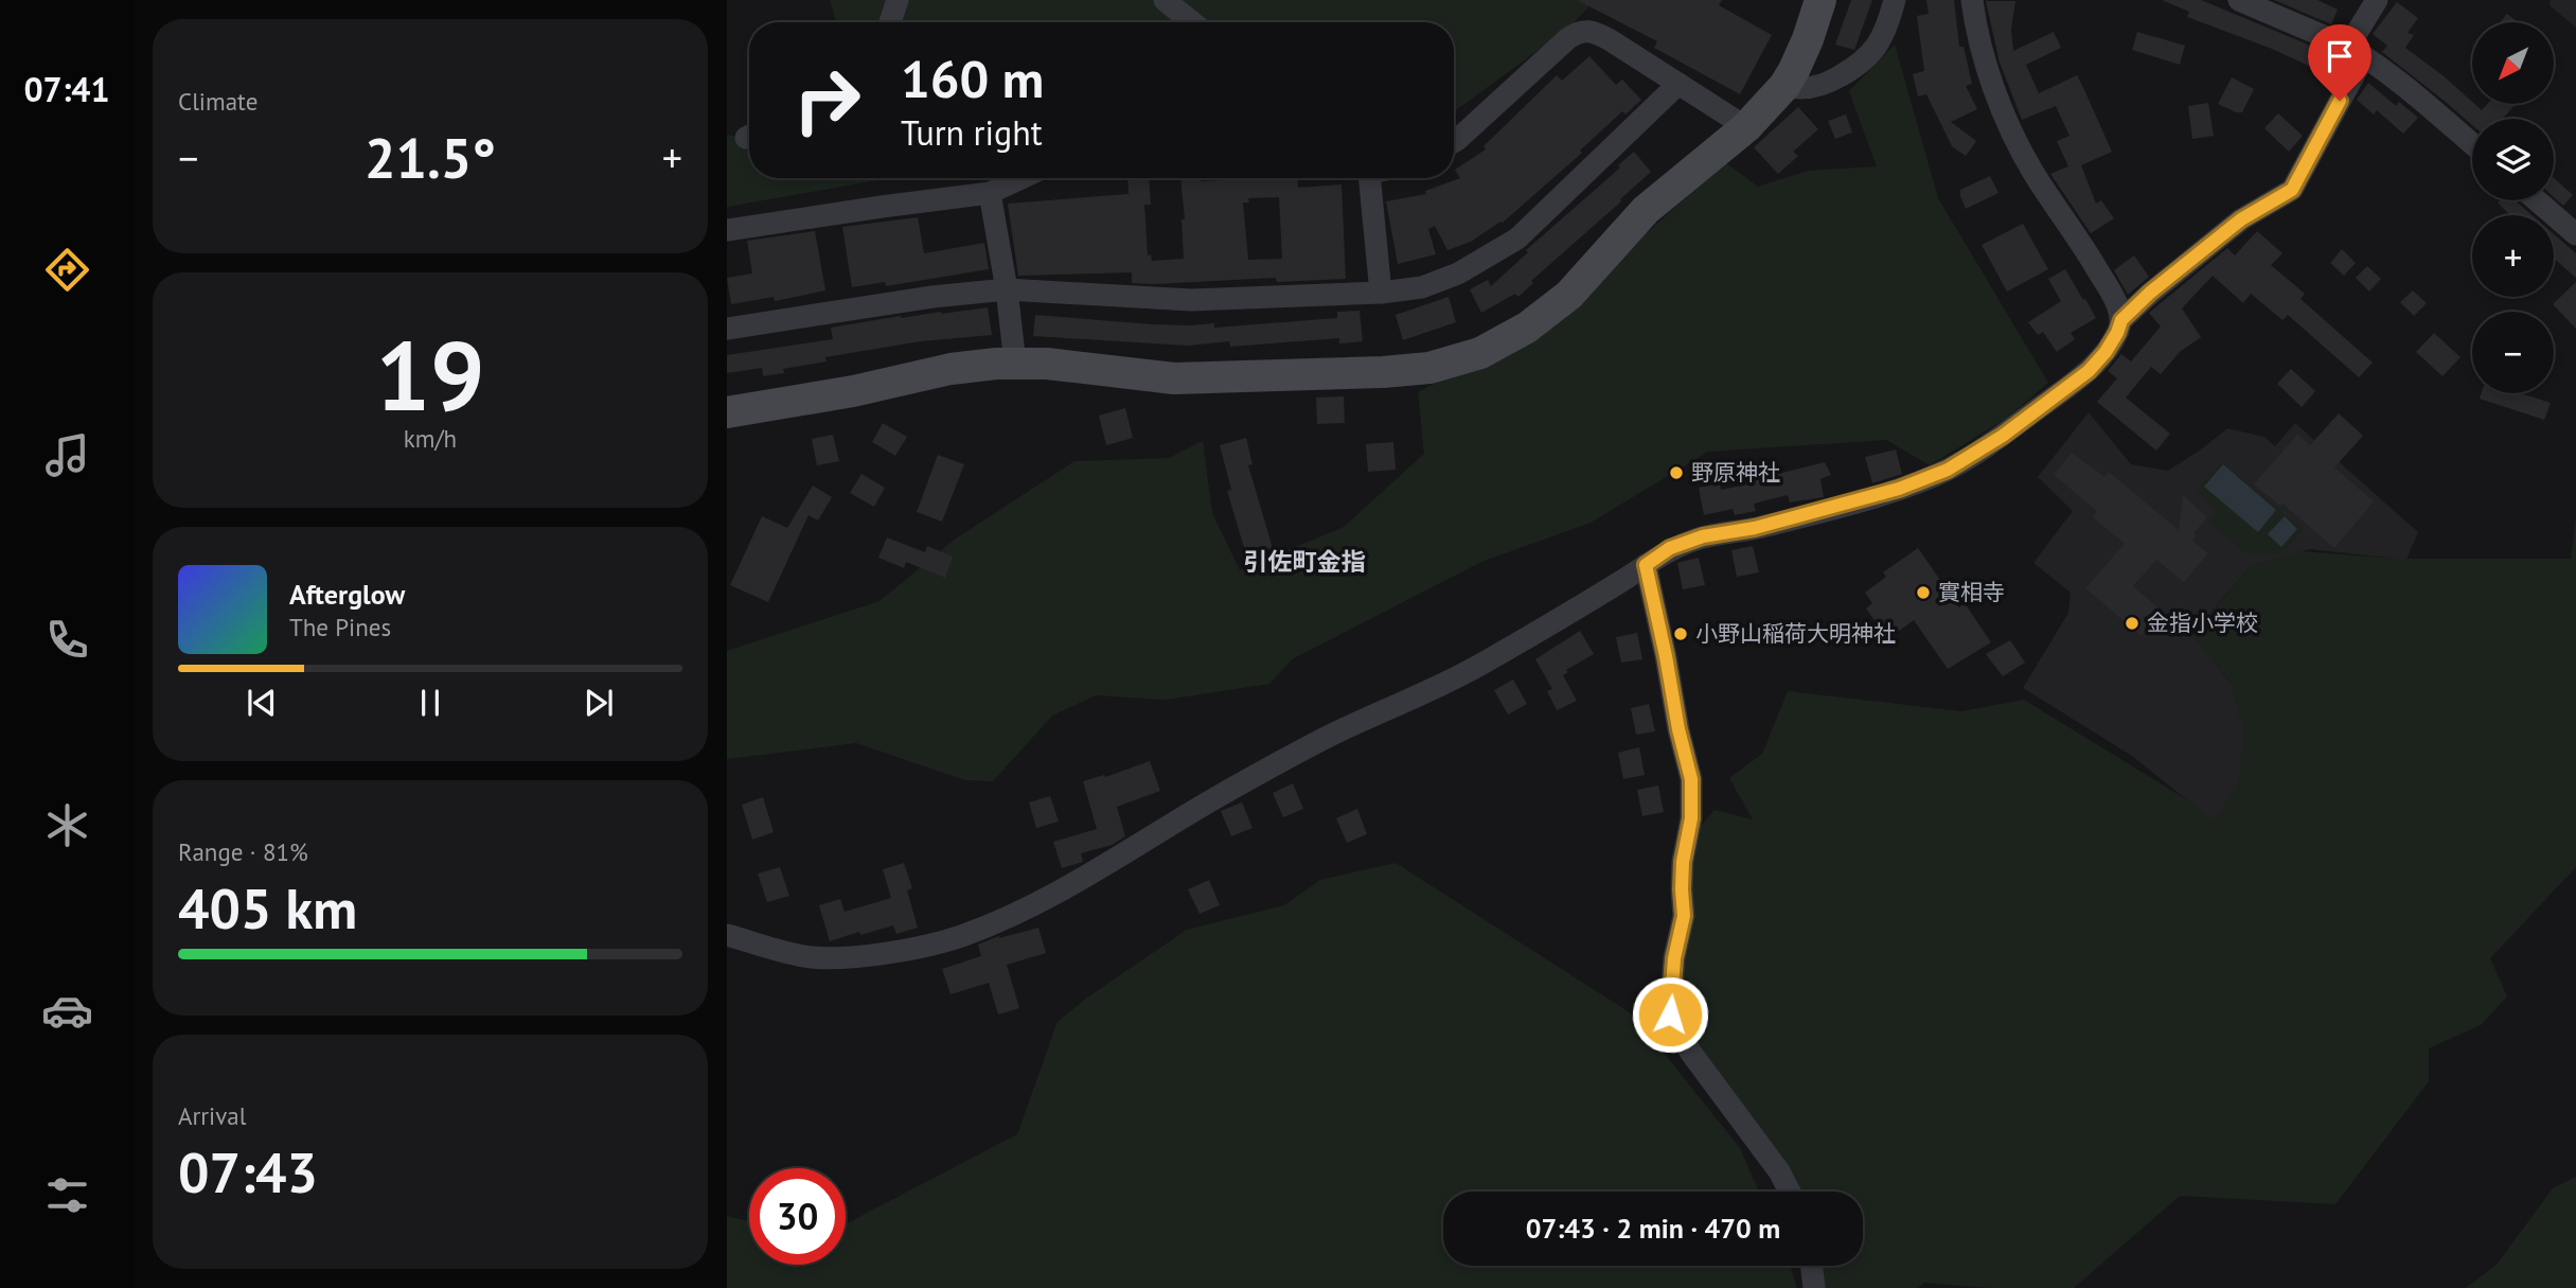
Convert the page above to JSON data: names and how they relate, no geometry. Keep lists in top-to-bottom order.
{
  "districts": ["引佐町金指"],
  "places": [
    "野原神社",
    "實相寺",
    "金指小学校",
    "小野山稲荷大明神社"
  ],
  "north": "bottom left",
  "page": {
    "tabs": "07:41",
    "tile": [
      "Climate",
      ["19", "km/h"],
      ["Range · 81%", "405 km"],
      ["Arrival", "07:43"]
    ],
    "map_buttons": ["+", "−"],
    "turn": ["160 m", "Turn right"],
    "heat": ["−", "21.5°", "+"],
    "song": ["Afterglow", "The Pines"],
    "limit": "30",
    "trip": "07:43 · 2 min · 470 m"
  }
}
